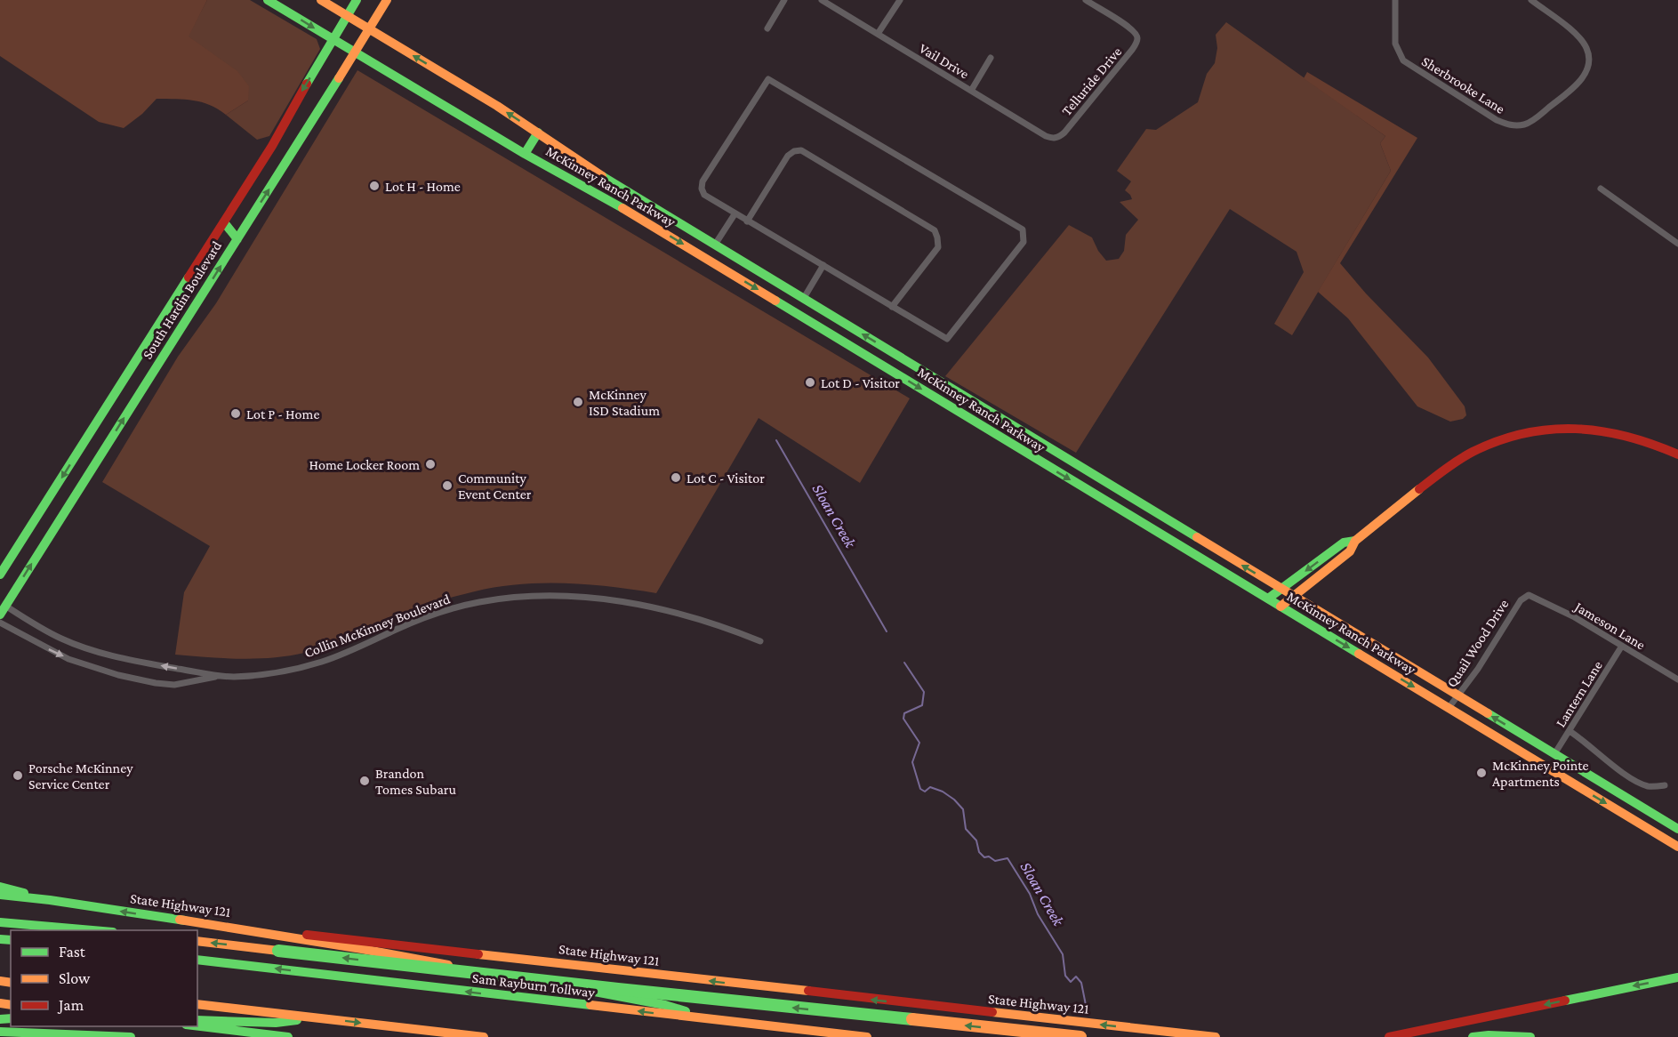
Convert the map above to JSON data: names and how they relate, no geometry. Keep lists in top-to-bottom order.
{
  "streets": {
    "main road": [
      "McKinney Ranch Parkway",
      "South Hardin Boulevard",
      "State Highway 121",
      "Sam Rayburn Tollway"
    ],
    "street": [
      "Vail Drive",
      "Telluride Drive",
      "Sherbrooke Lane",
      "Collin McKinney Boulevard",
      "Jameson Lane",
      "Quail Wood Drive",
      "Lantern Lane"
    ]
  },
  "crossings": [
    ["Vail Drive", "Telluride Drive"],
    ["McKinney Ranch Parkway", "South Hardin Boulevard"],
    ["McKinney Ranch Parkway", "Quail Wood Drive"],
    ["McKinney Ranch Parkway", "Lantern Lane"],
    ["South Hardin Boulevard", "Collin McKinney Boulevard"],
    ["Jameson Lane", "Quail Wood Drive"],
    ["Jameson Lane", "Lantern Lane"]
  ],
  "water": ["Sloan Creek"],
  "places": [
    "Lot H - Home",
    "Lot D - Visitor",
    "McKinney ISD Stadium",
    "Lot P - Home",
    "Home Locker Room",
    "Lot C - Visitor",
    "Community Event Center",
    "McKinney Pointe Apartments",
    "Porsche McKinney Service Center",
    "Brandon Tomes Subaru"
  ],
  "legend": ["Fast", "Slow", "Jam"]
}
